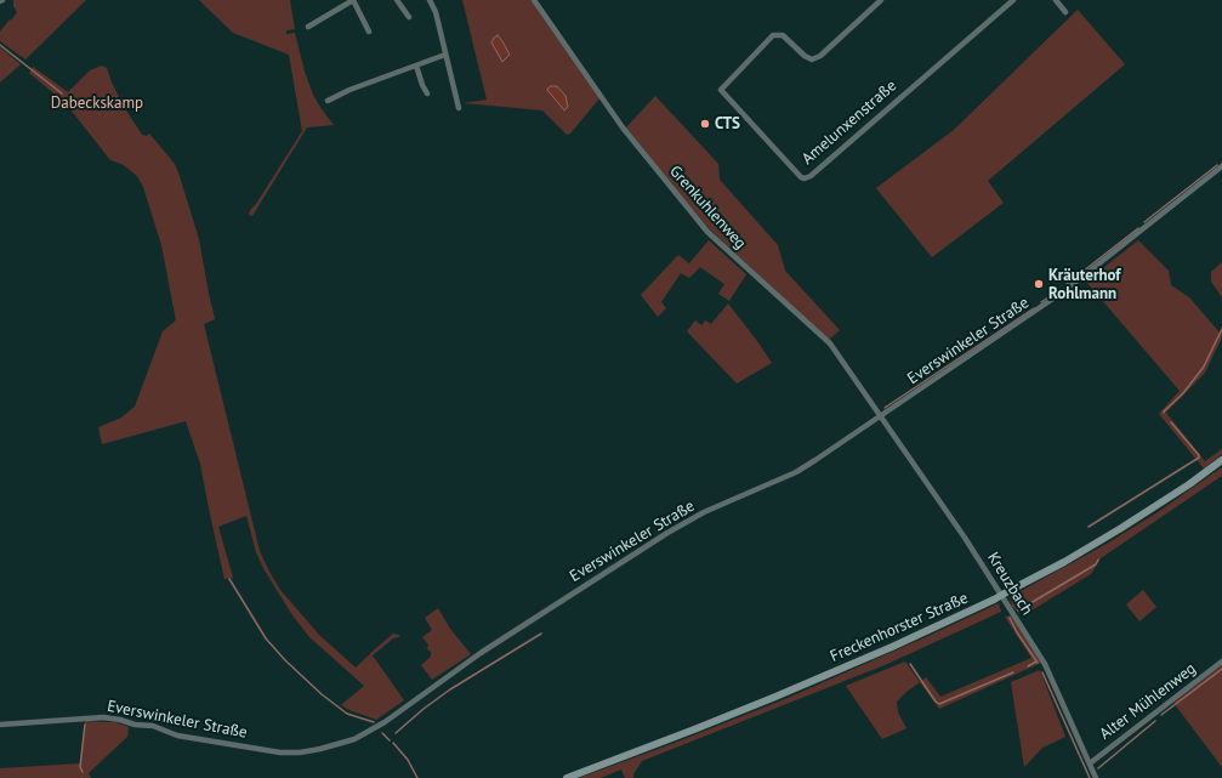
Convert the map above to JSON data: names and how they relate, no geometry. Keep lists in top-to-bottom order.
{
  "streets": {
    "main road": ["Freckenhorster Straße"],
    "street": [
      "Amelunxenstraße",
      "Grenkuhlenweg",
      "Everswinkeler Straße",
      "Kreuzbach",
      "Alter Mühlenweg"
    ]
  },
  "crossings": [
    ["Grenkuhlenweg", "Everswinkeler Straße"],
    ["Grenkuhlenweg", "Kreuzbach"],
    ["Everswinkeler Straße", "Kreuzbach"],
    ["Kreuzbach", "Alter Mühlenweg"]
  ],
  "parks": ["Dabeckskamp"],
  "places": ["CTS", "Kräuterhof Rohlmann"]
}
